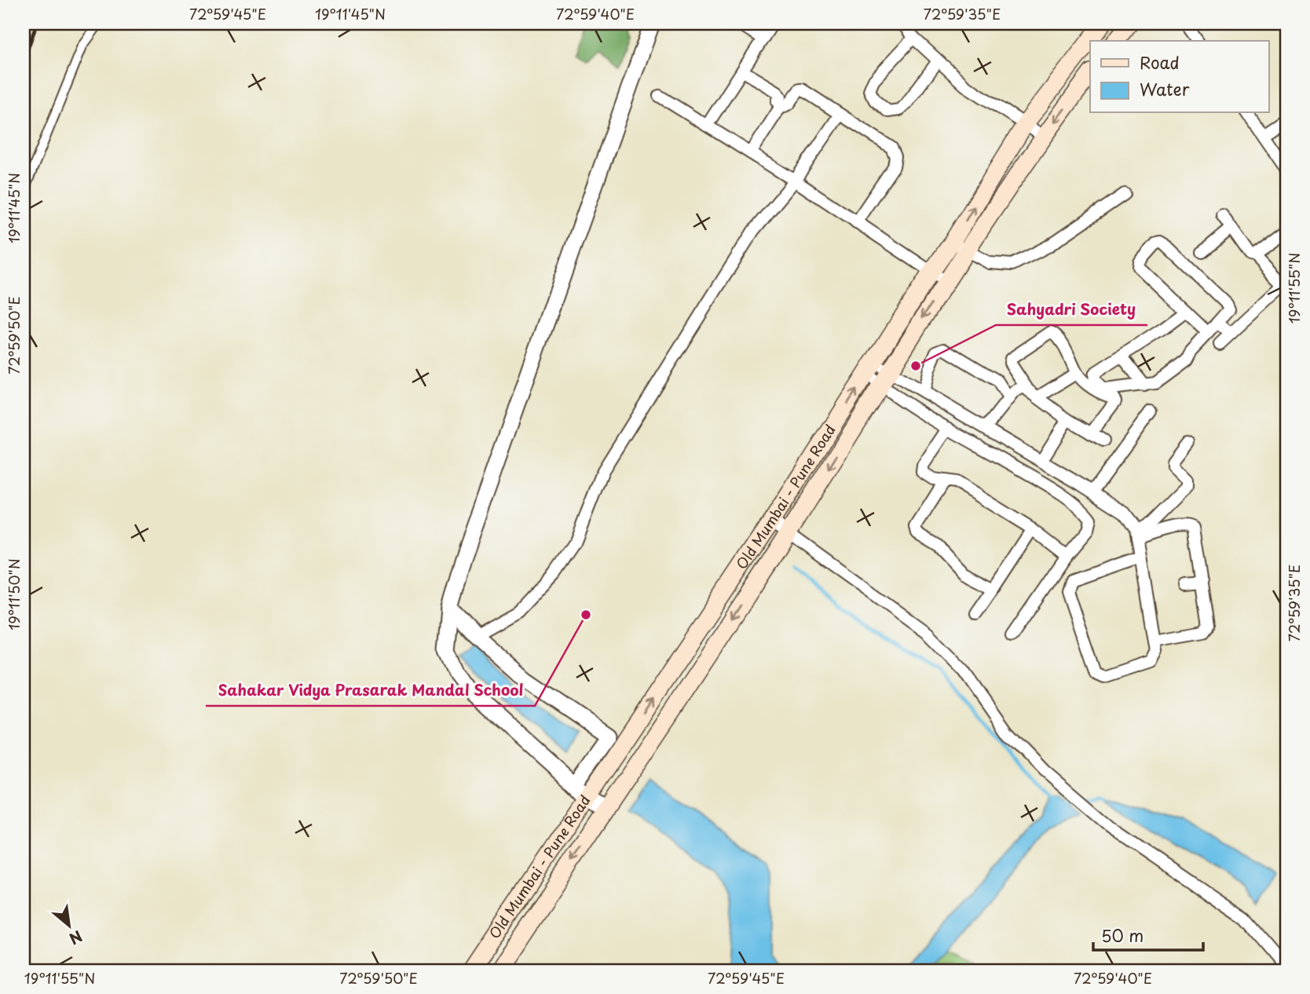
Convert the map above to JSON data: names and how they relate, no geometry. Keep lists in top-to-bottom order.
{
  "streets": {
    "main road": ["Old Mumbai - Pune Road"]
  },
  "places": ["Sahyadri Society", "Sahakar Vidya Prasarak Mandal School"],
  "legend": ["Road", "Water"],
  "scale_bar": "50 m",
  "north": "bottom right",
  "coordinates": [
    "72°59'45\"E",
    "19°11'45\"N",
    "72°59'40\"E",
    "72°59'35\"E",
    "19°11'55\"N",
    "72°59'50\"E",
    "19°11'50\"N"
  ]
}
